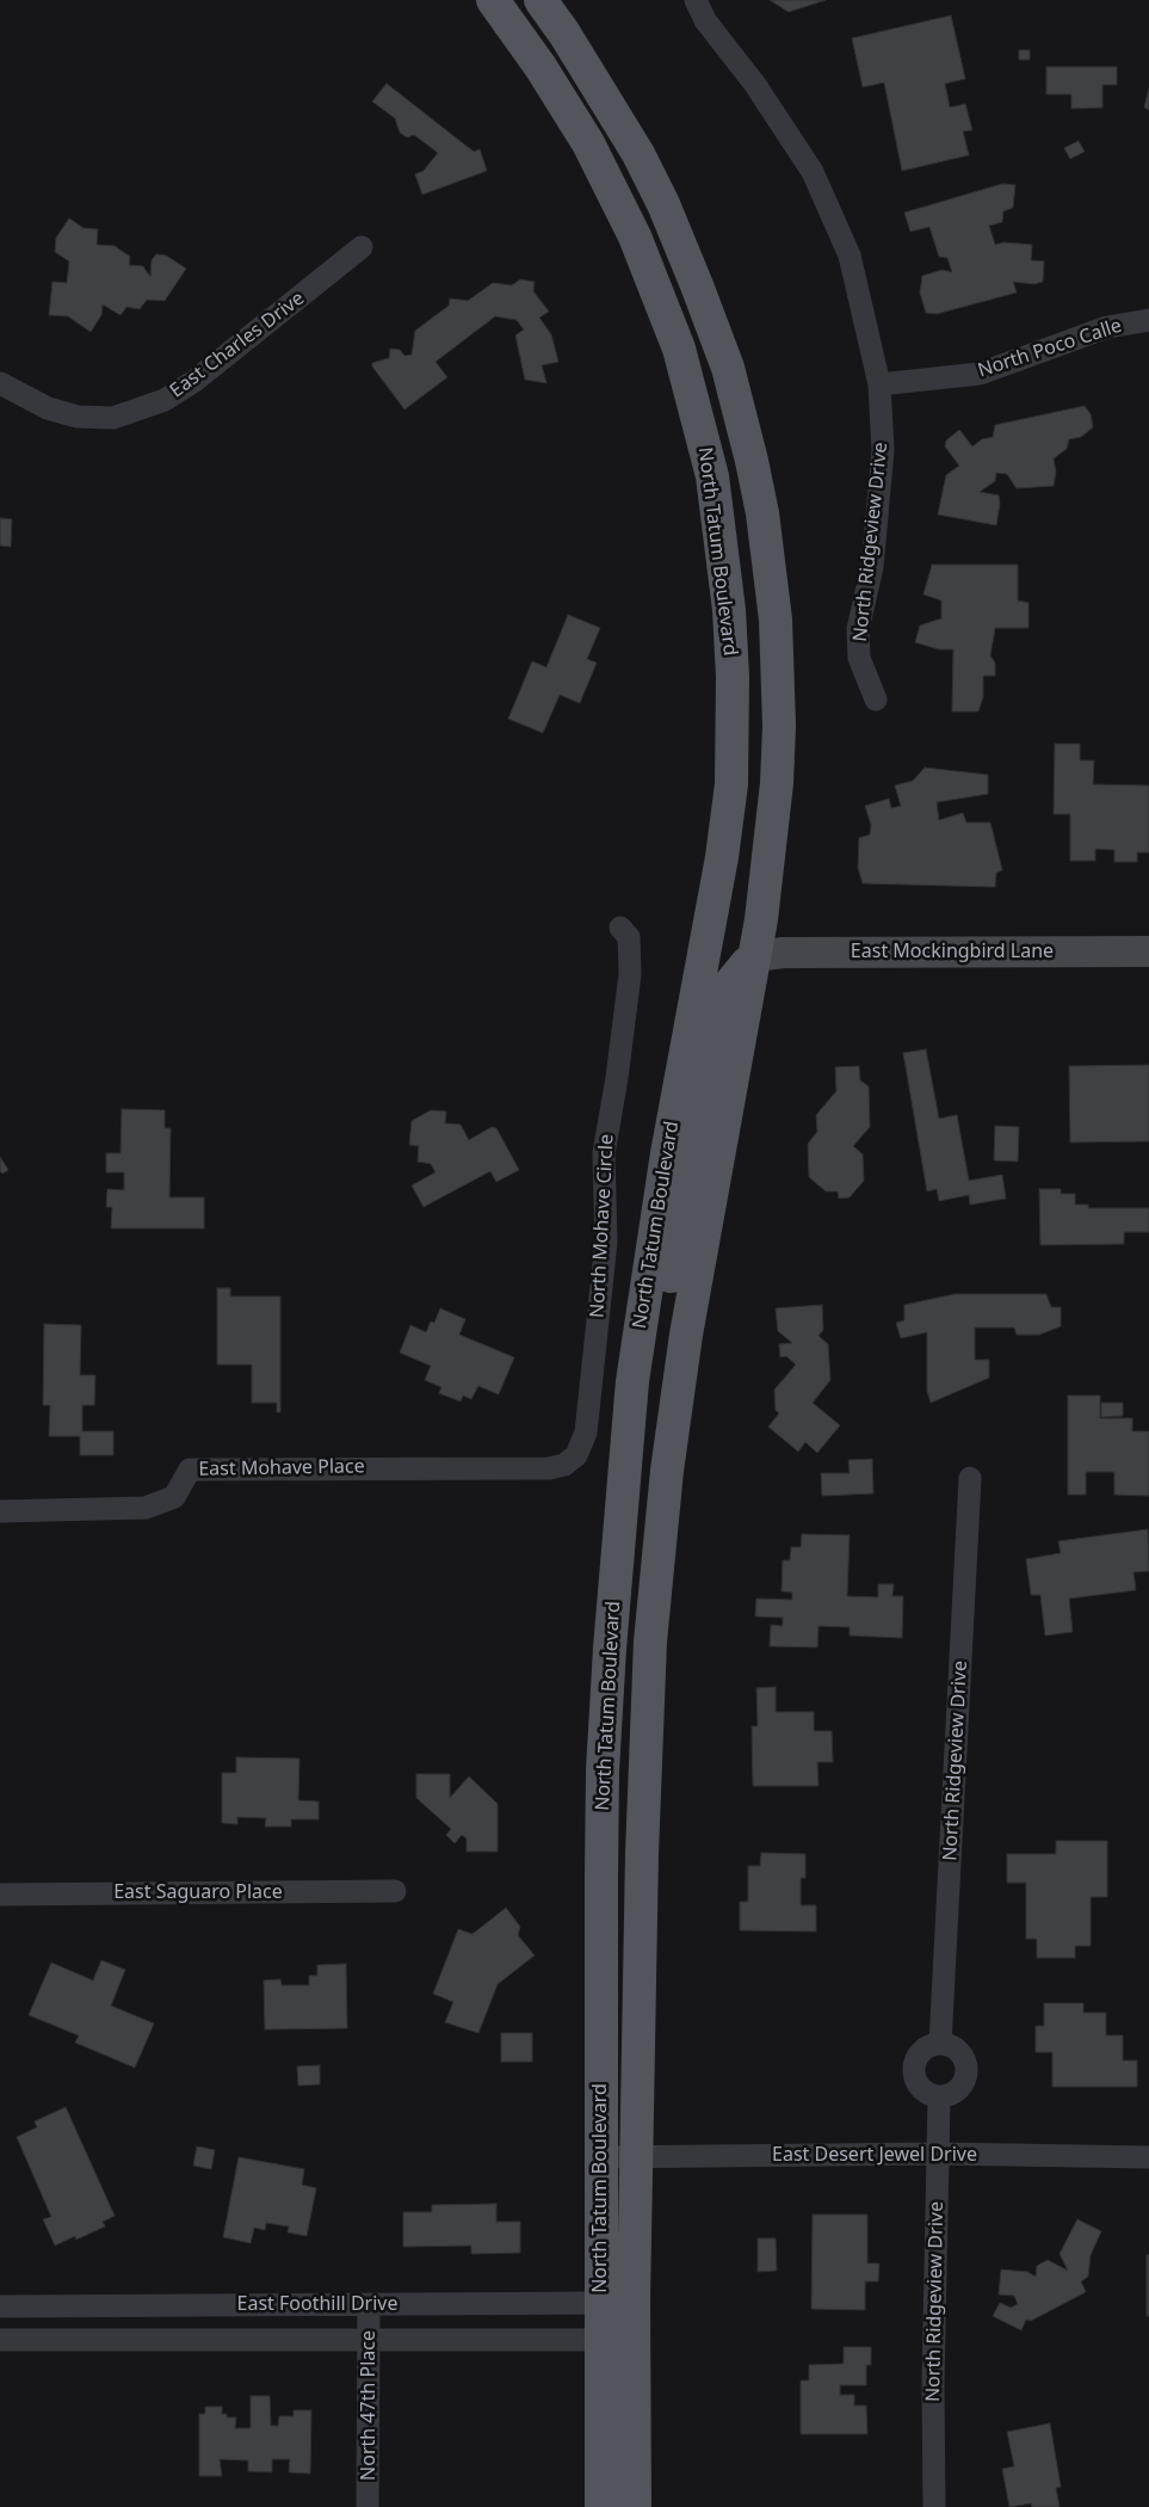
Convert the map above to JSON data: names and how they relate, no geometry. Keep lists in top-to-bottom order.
{
  "streets": {
    "main road": ["North Tatum Boulevard"],
    "street": [
      "East Charles Drive",
      "North Poco Calle",
      "North Ridgeview Drive",
      "East Mockingbird Lane",
      "North Mohave Circle",
      "East Mohave Place",
      "East Saguaro Place",
      "East Desert Jewel Drive",
      "East Foothill Drive",
      "North 47th Place"
    ]
  },
  "crossings": [
    ["North Poco Calle", "North Ridgeview Drive"],
    ["North Ridgeview Drive", "East Desert Jewel Drive"],
    ["North Tatum Boulevard", "East Mockingbird Lane"],
    ["North Tatum Boulevard", "East Desert Jewel Drive"],
    ["North Tatum Boulevard", "East Foothill Drive"],
    ["North Mohave Circle", "East Mohave Place"],
    ["East Foothill Drive", "North 47th Place"]
  ]
}
